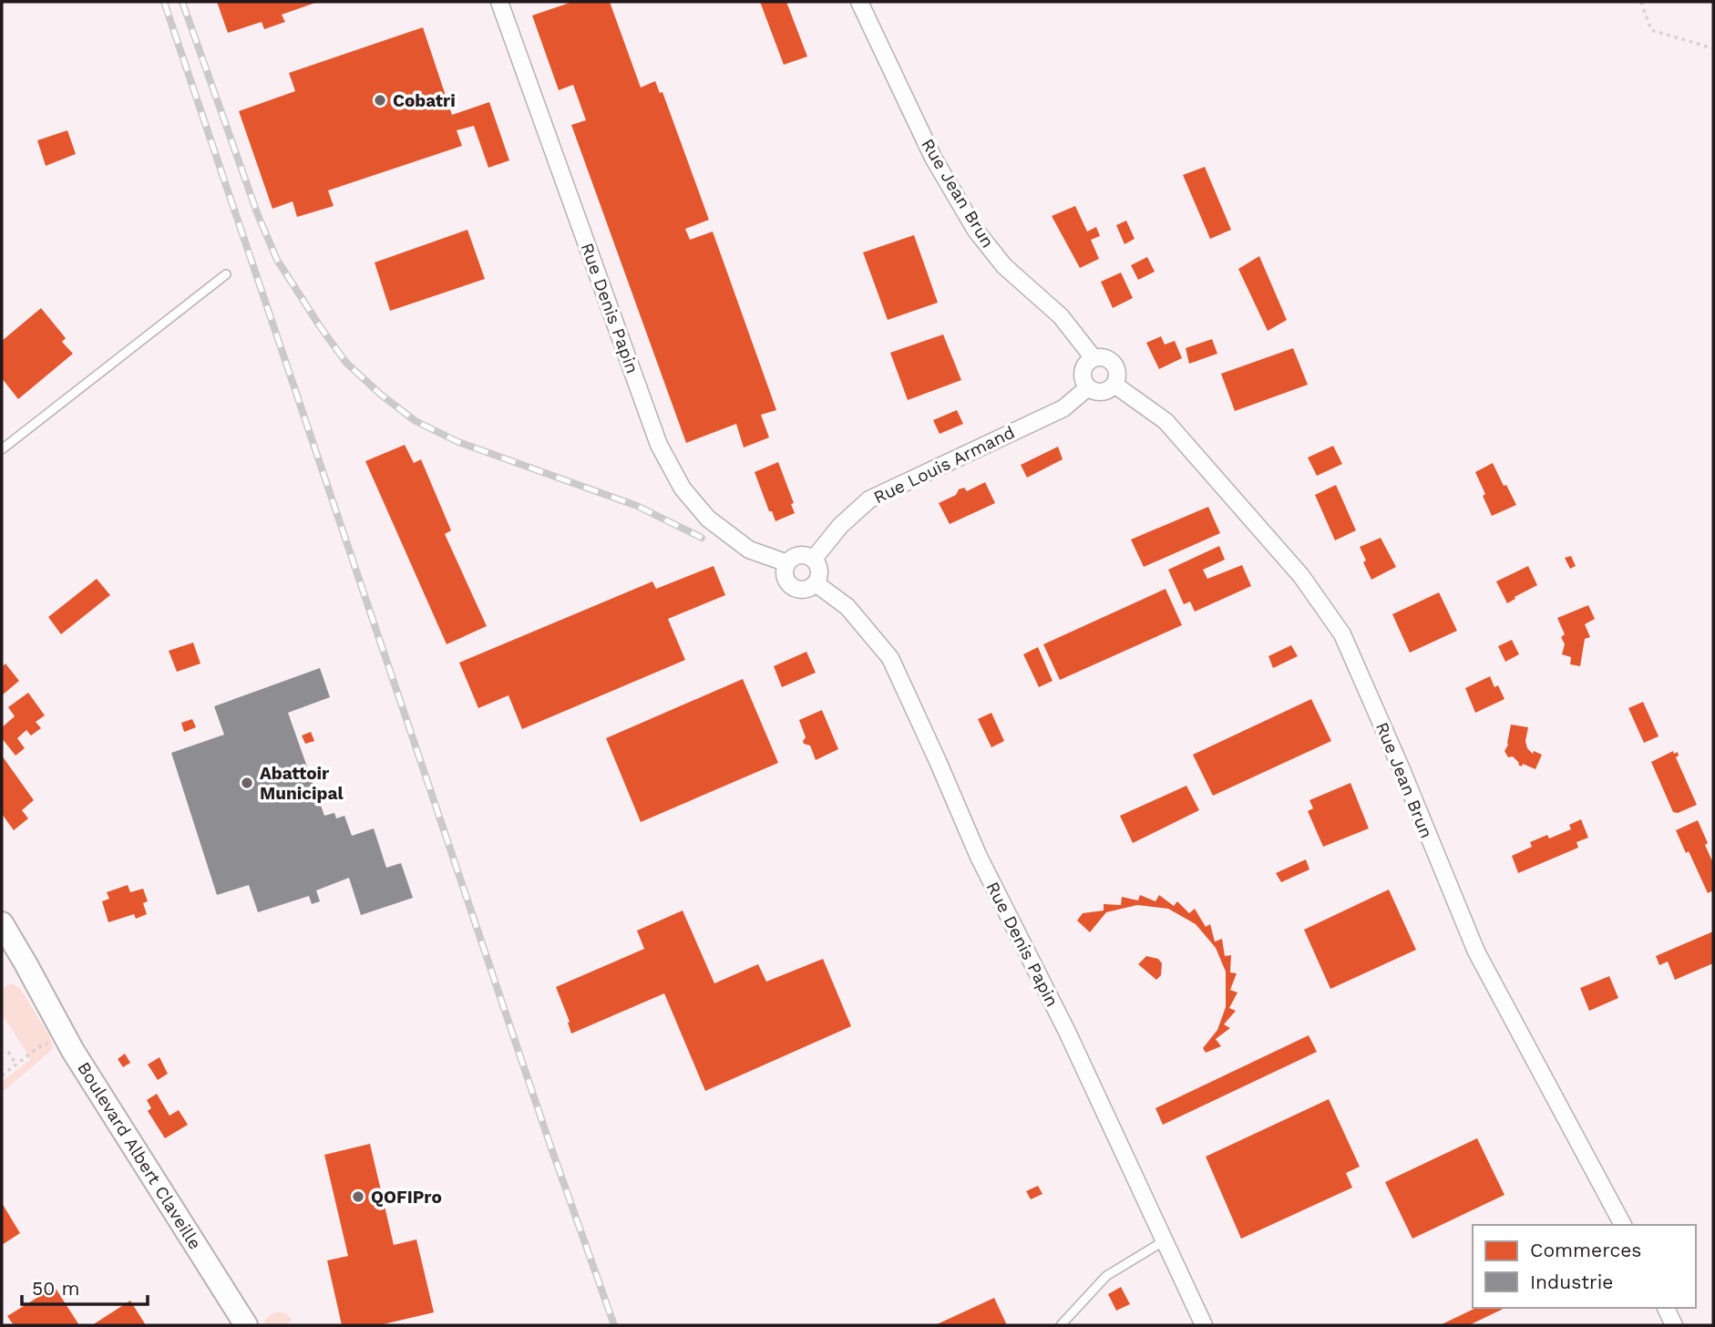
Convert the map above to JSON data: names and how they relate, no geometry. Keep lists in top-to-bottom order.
{
  "streets": {
    "main road": ["Boulevard Albert Claveille"],
    "street": ["Rue Jean Brun", "Rue Denis Papin", "Rue Louis Armand"]
  },
  "crossings": [
    ["Rue Jean Brun", "Rue Louis Armand"],
    ["Rue Denis Papin", "Rue Louis Armand"]
  ],
  "places": ["Cobatri", "Abattoir Municipal", "QOFIPro"],
  "legend": ["Commerces", "Industrie"],
  "scale_bar": "50 m"
}
